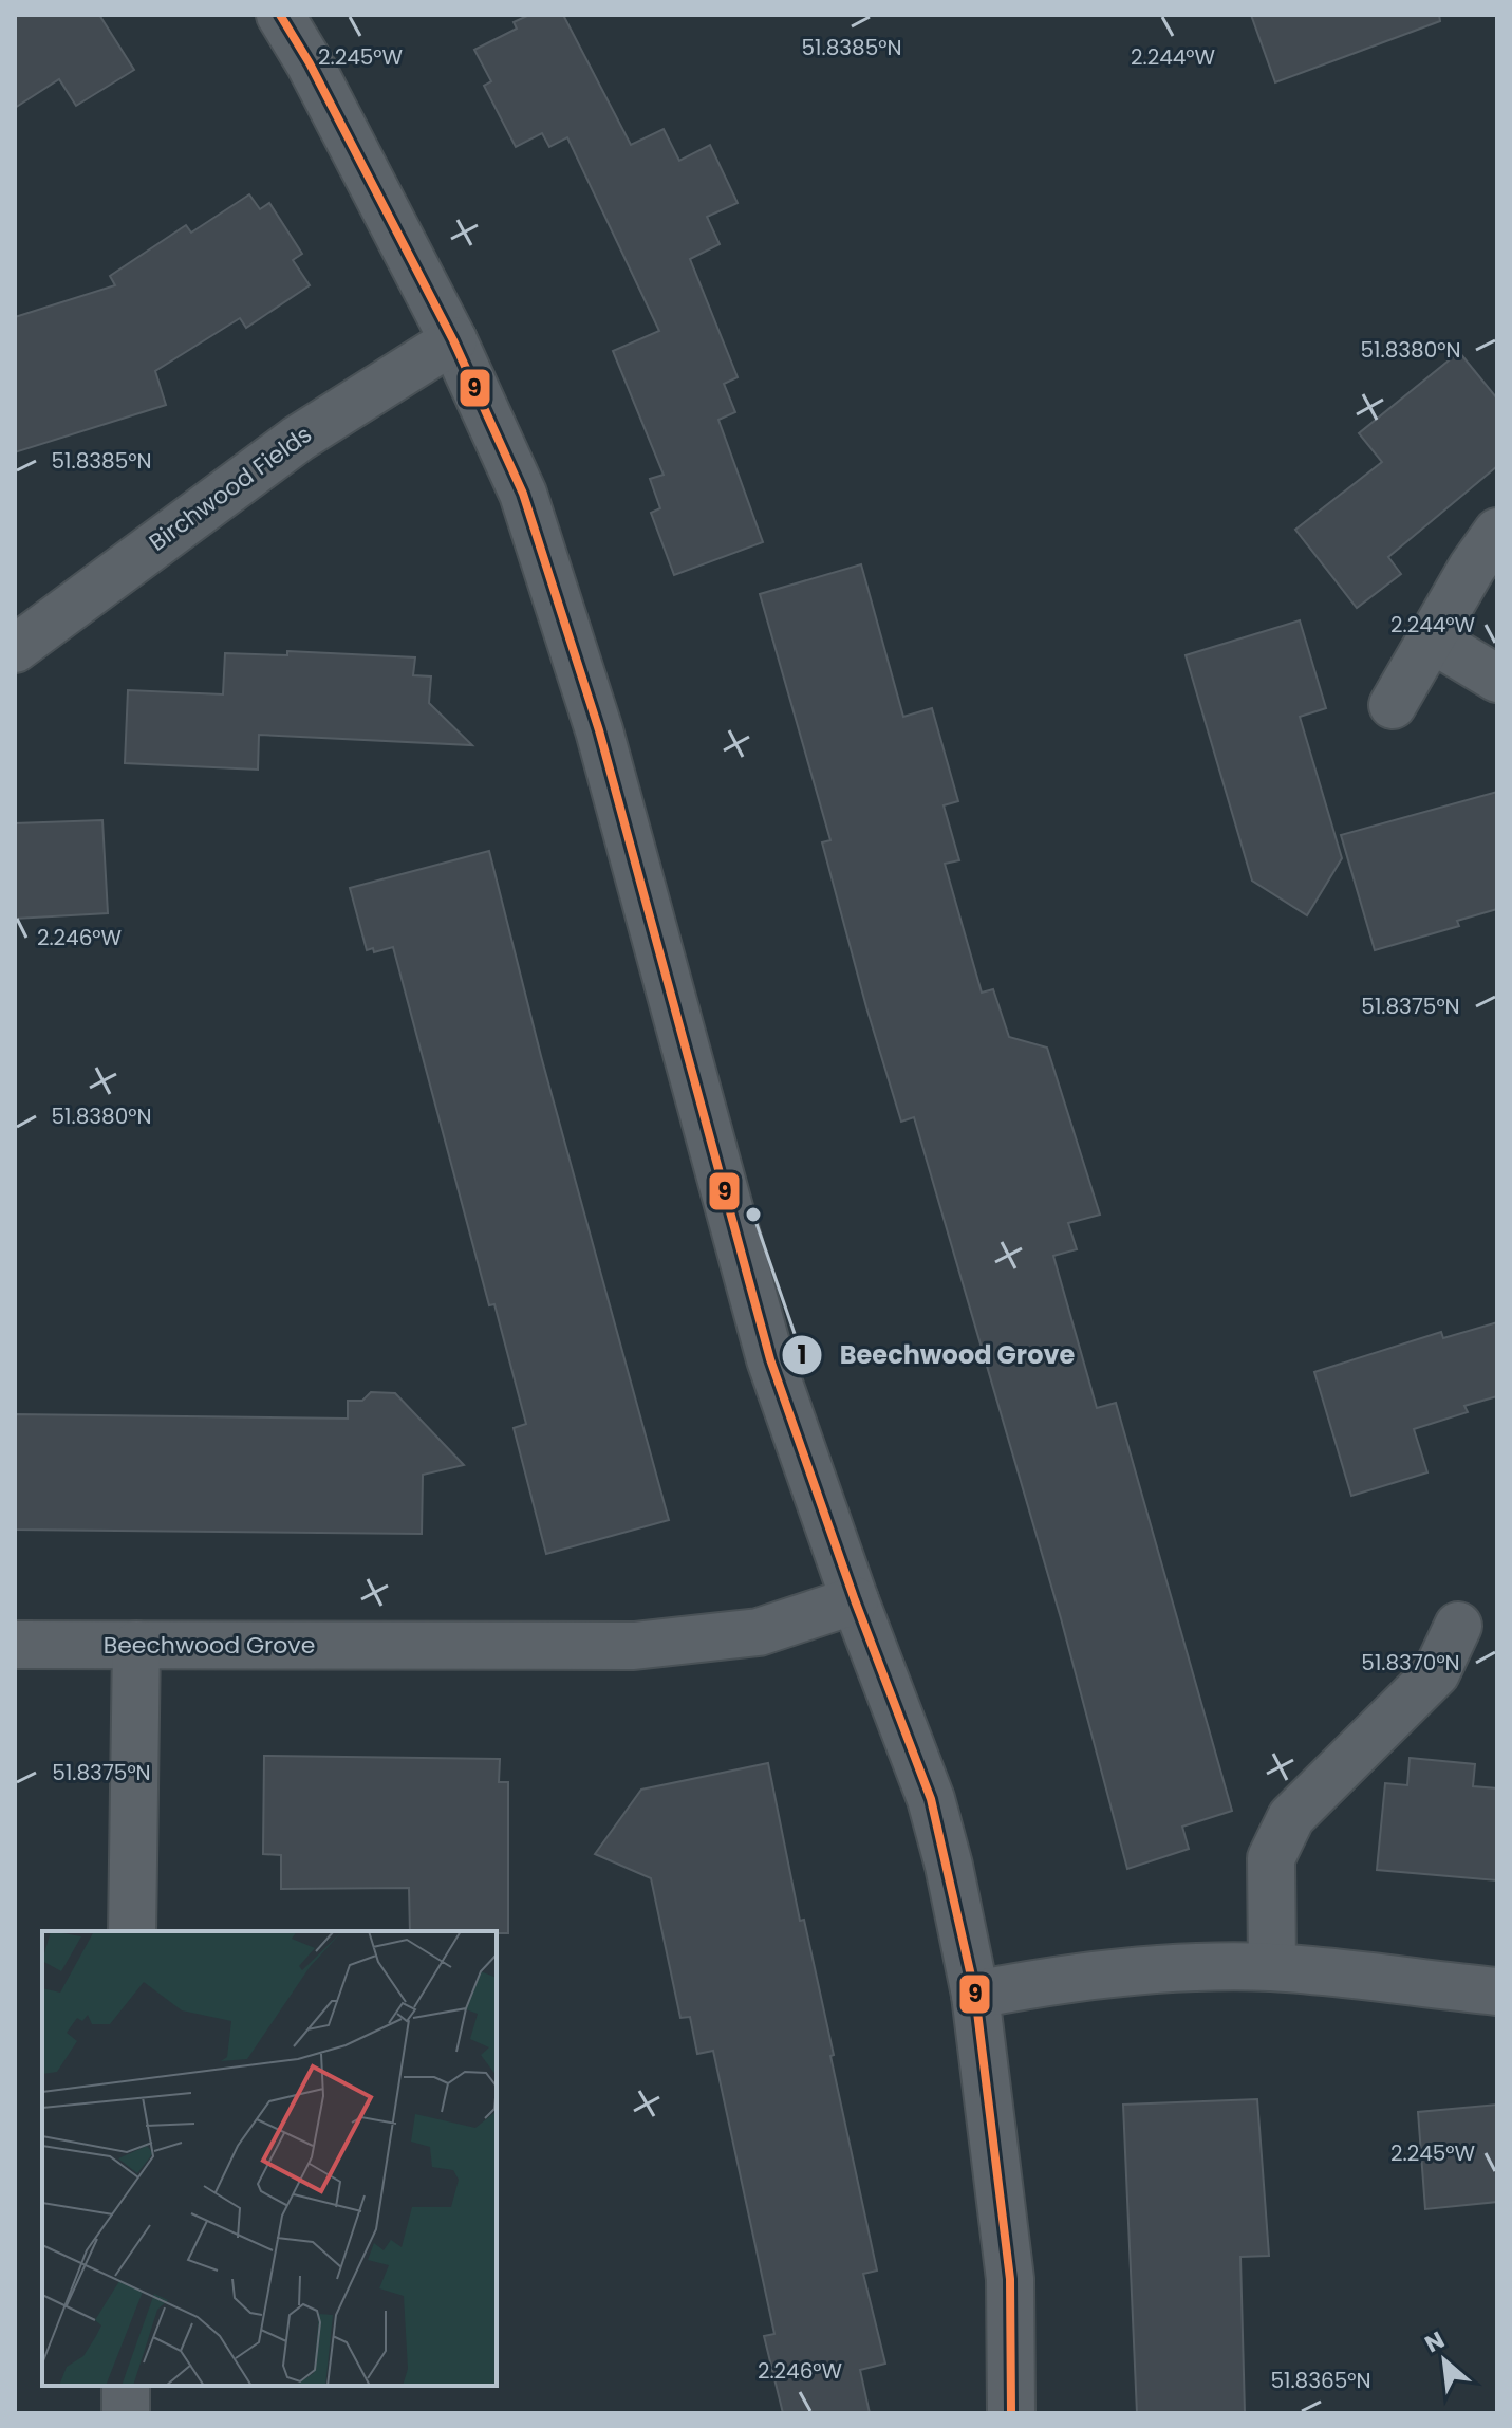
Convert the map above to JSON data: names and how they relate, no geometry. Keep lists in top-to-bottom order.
{
  "streets": {
    "street": ["Birchwood Fields", "Beechwood Grove"]
  },
  "places": ["Beechwood Grove"],
  "lines": ["transit line 9"],
  "north": "top left",
  "coordinates": [
    "51.8385°N",
    "2.245°W",
    "2.244°W",
    "51.8380°N",
    "2.246°W",
    "51.8375°N",
    "51.8370°N",
    "51.8365°N"
  ]
}
